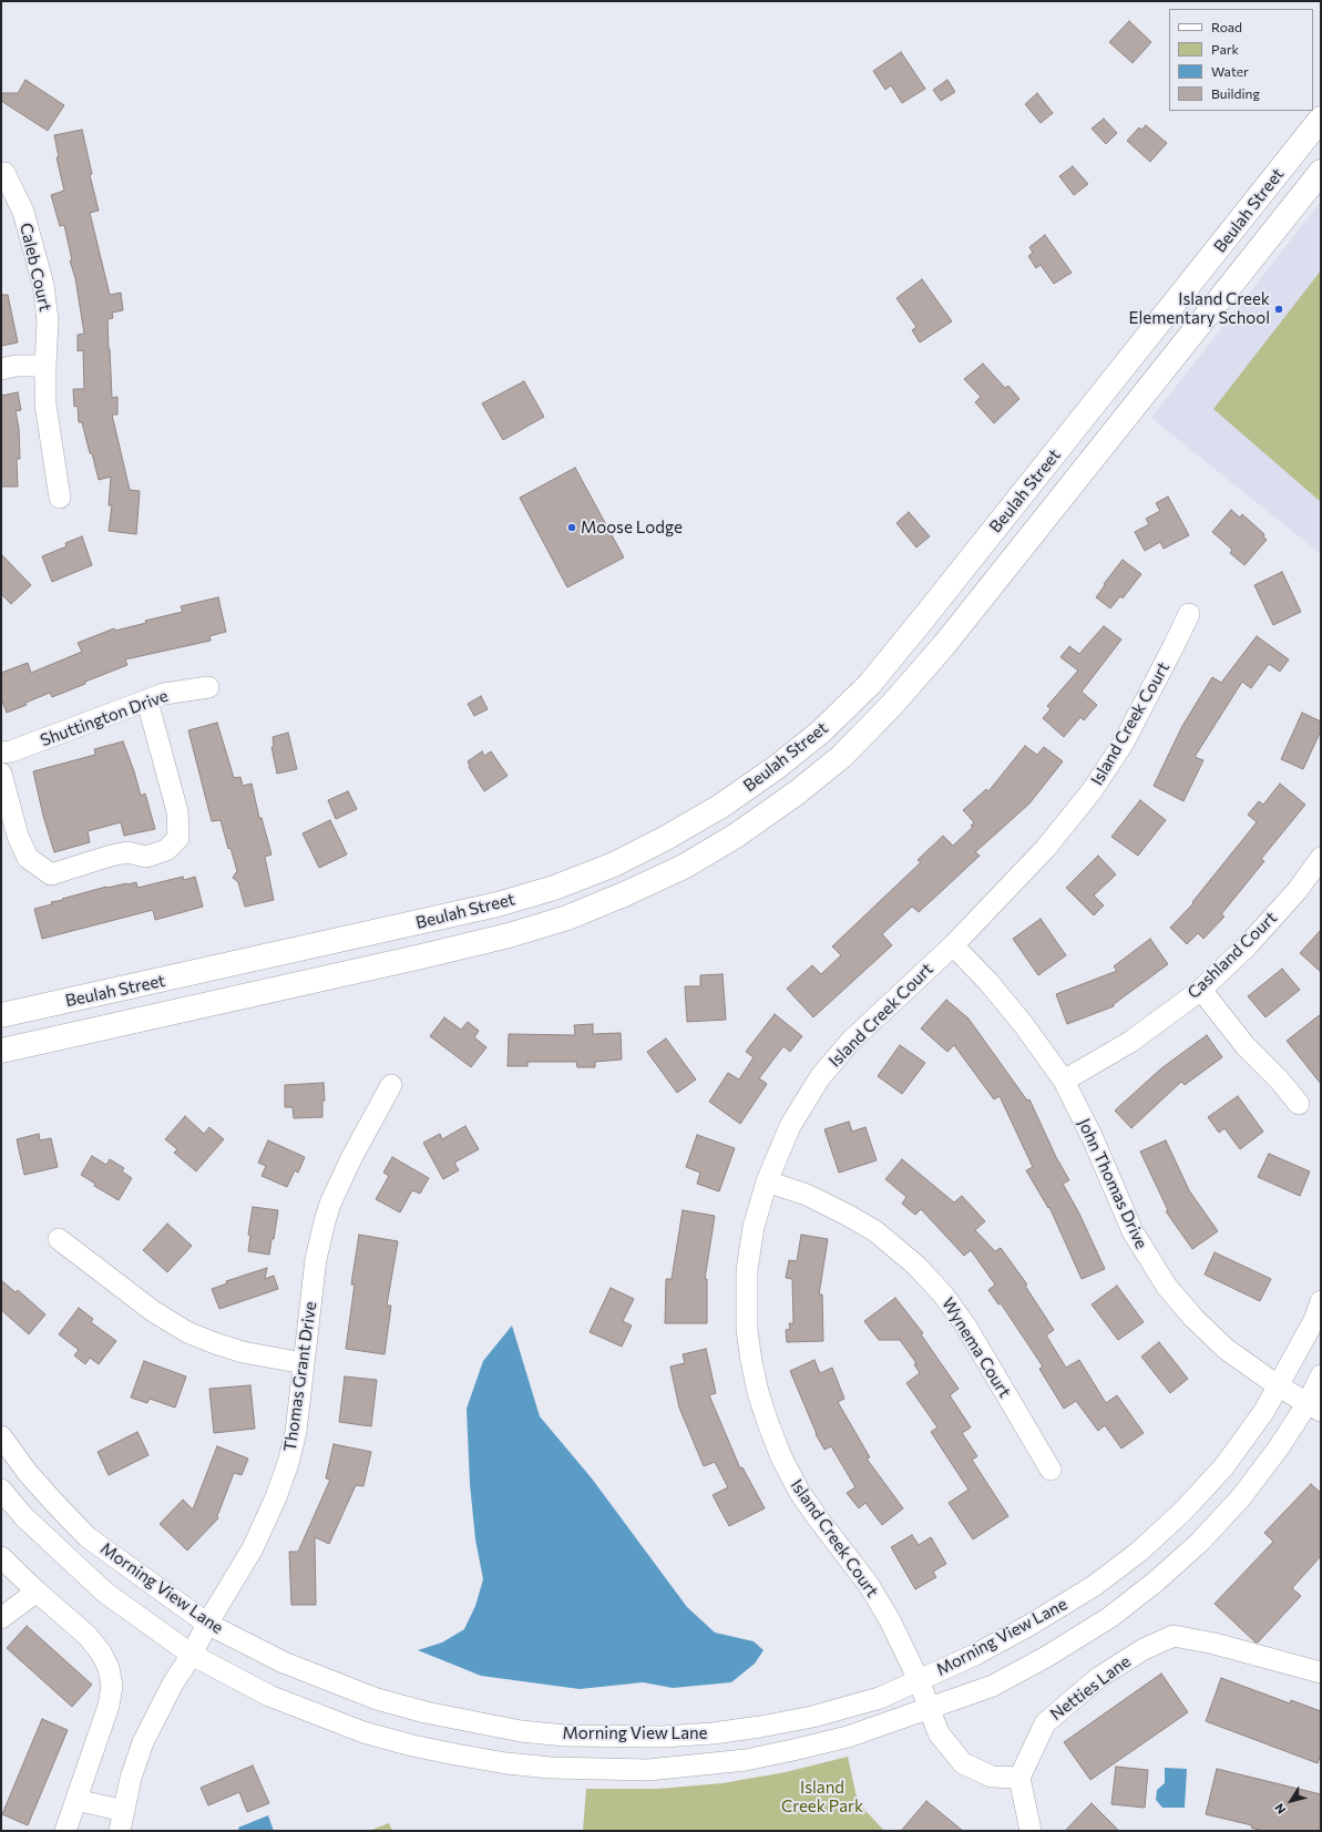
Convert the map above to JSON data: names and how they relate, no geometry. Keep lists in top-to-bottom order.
{
  "streets": {
    "main road": ["Beulah Street"],
    "street": [
      "Caleb Court",
      "Shuttington Drive",
      "Island Creek Court",
      "Cashland Court",
      "John Thomas Drive",
      "Wynema Court",
      "Thomas Grant Drive",
      "Morning View Lane",
      "Netties Lane"
    ]
  },
  "crossings": [
    ["Island Creek Court", "John Thomas Drive"],
    ["Island Creek Court", "Wynema Court"],
    ["Island Creek Court", "Morning View Lane"],
    ["Cashland Court", "John Thomas Drive"],
    ["John Thomas Drive", "Morning View Lane"],
    ["Thomas Grant Drive", "Morning View Lane"]
  ],
  "parks": ["Island Creek Park"],
  "places": ["Island Creek Elementary School", "Moose Lodge"],
  "legend": [
    "Road",
    "Park",
    "Water",
    "Building"
  ],
  "north": "bottom left"
}
